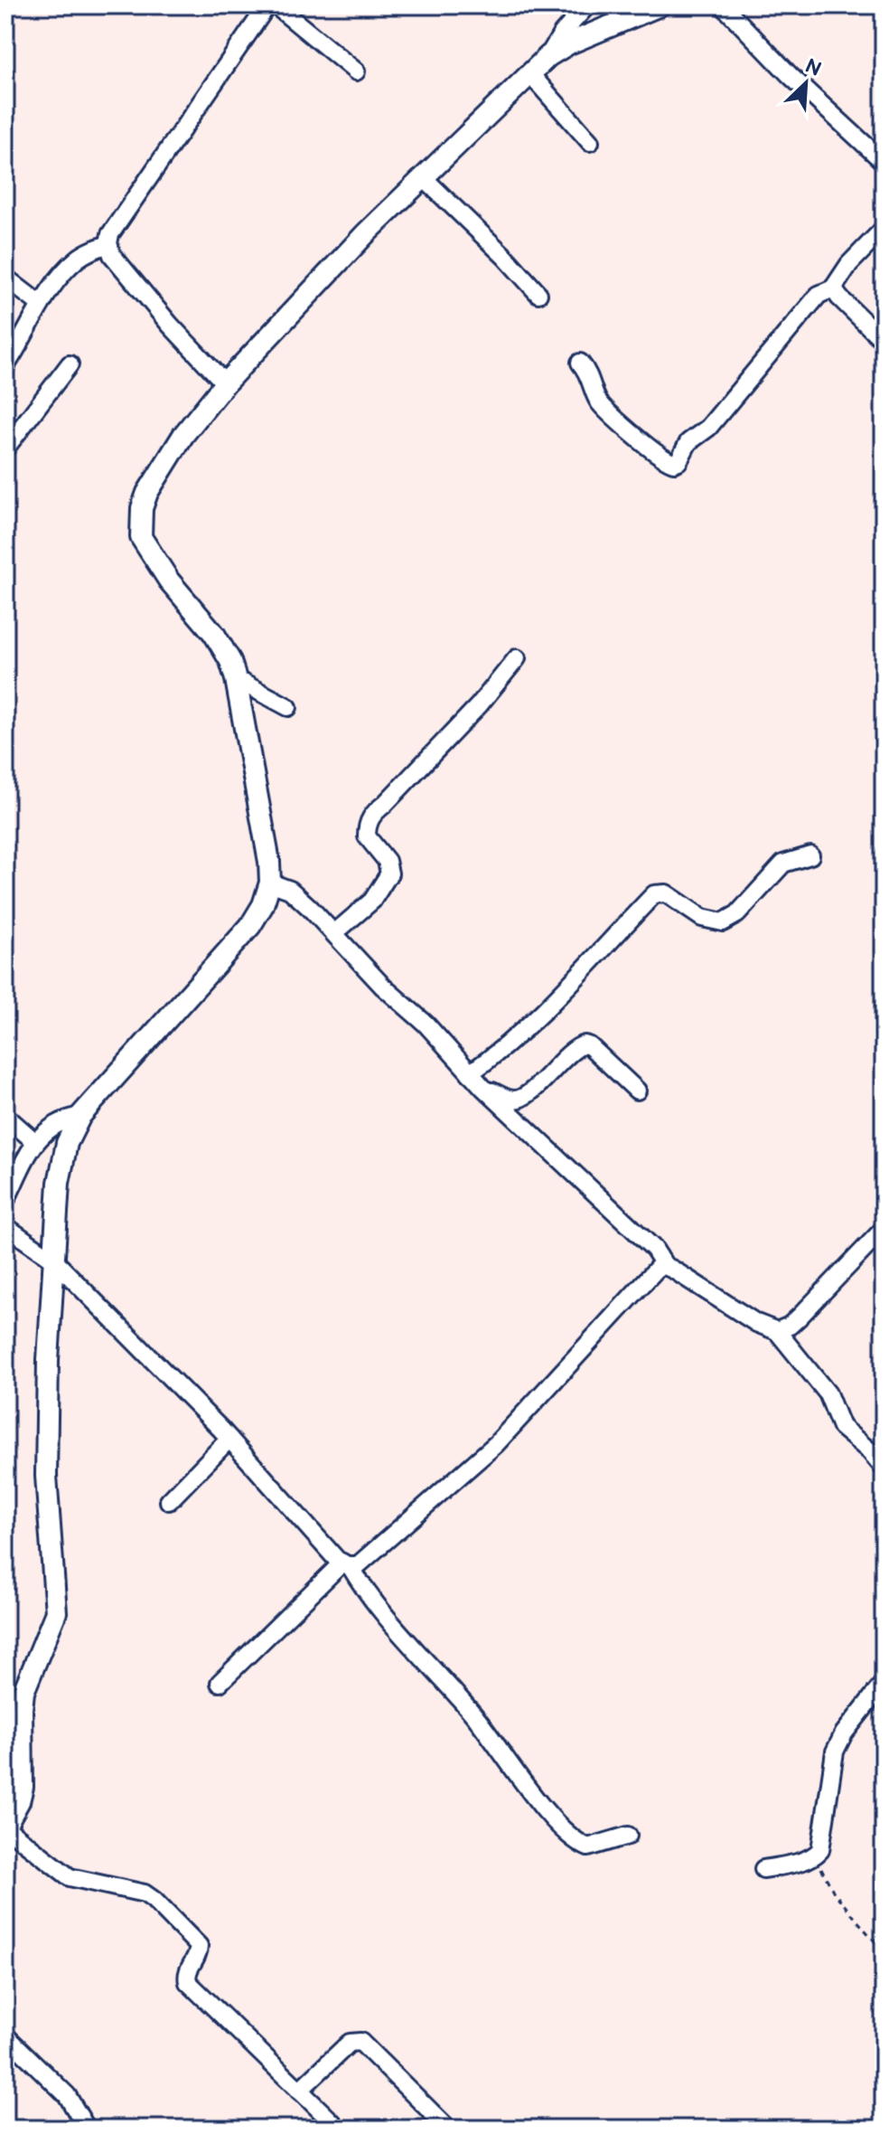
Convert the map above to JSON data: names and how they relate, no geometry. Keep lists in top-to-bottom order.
{
  "north": "top right"
}
